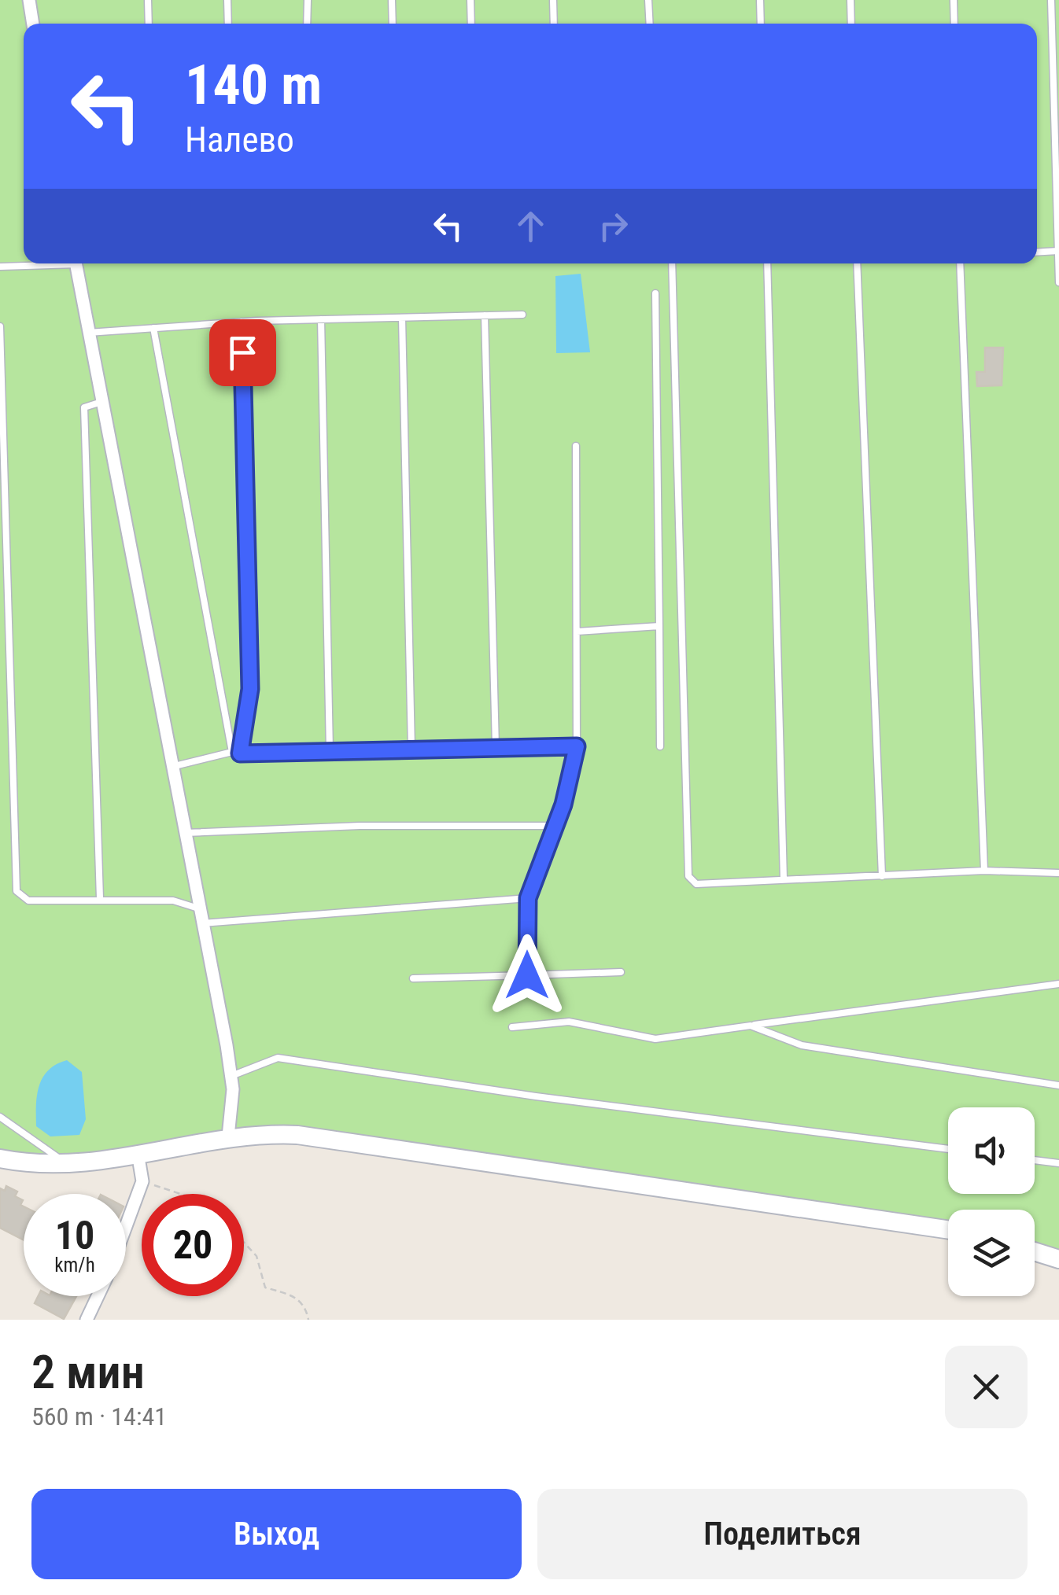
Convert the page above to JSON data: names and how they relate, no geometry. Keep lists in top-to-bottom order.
{
  "page": {
    "turn": ["140 m", "Налево"],
    "speed": "10 km/h",
    "limit": "20",
    "heading": ["2 мин", "560 m · 14:41"],
    "buttons": ["Выход", "Поделиться"]
  }
}
